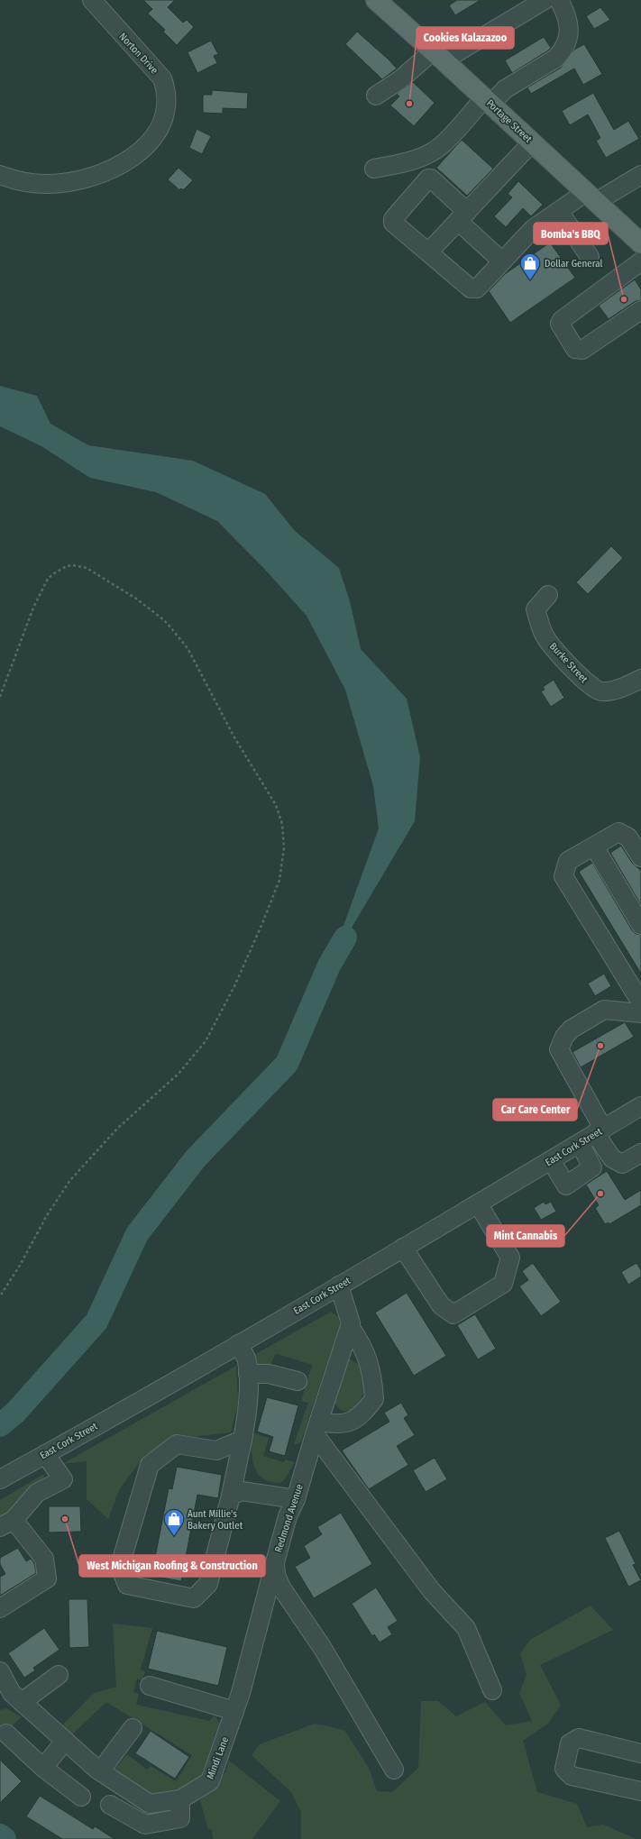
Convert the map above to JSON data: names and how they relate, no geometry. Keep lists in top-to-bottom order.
{
  "streets": {
    "main road": ["Portage Street"],
    "street": [
      "Norton Drive",
      "Burke Street",
      "East Cork Street",
      "Redmond Avenue",
      "Mindi Lane"
    ]
  },
  "crossings": [
    ["East Cork Street", "Redmond Avenue"],
    ["Redmond Avenue", "Mindi Lane"]
  ],
  "places": {
    "other": [
      "Cookies Kalazazoo",
      "Bomba's BBQ",
      "Car Care Center",
      "Mint Cannabis",
      "West Michigan Roofing & Construction"
    ],
    "shop": ["Dollar General", "Aunt Millie's Bakery Outlet"]
  }
}
